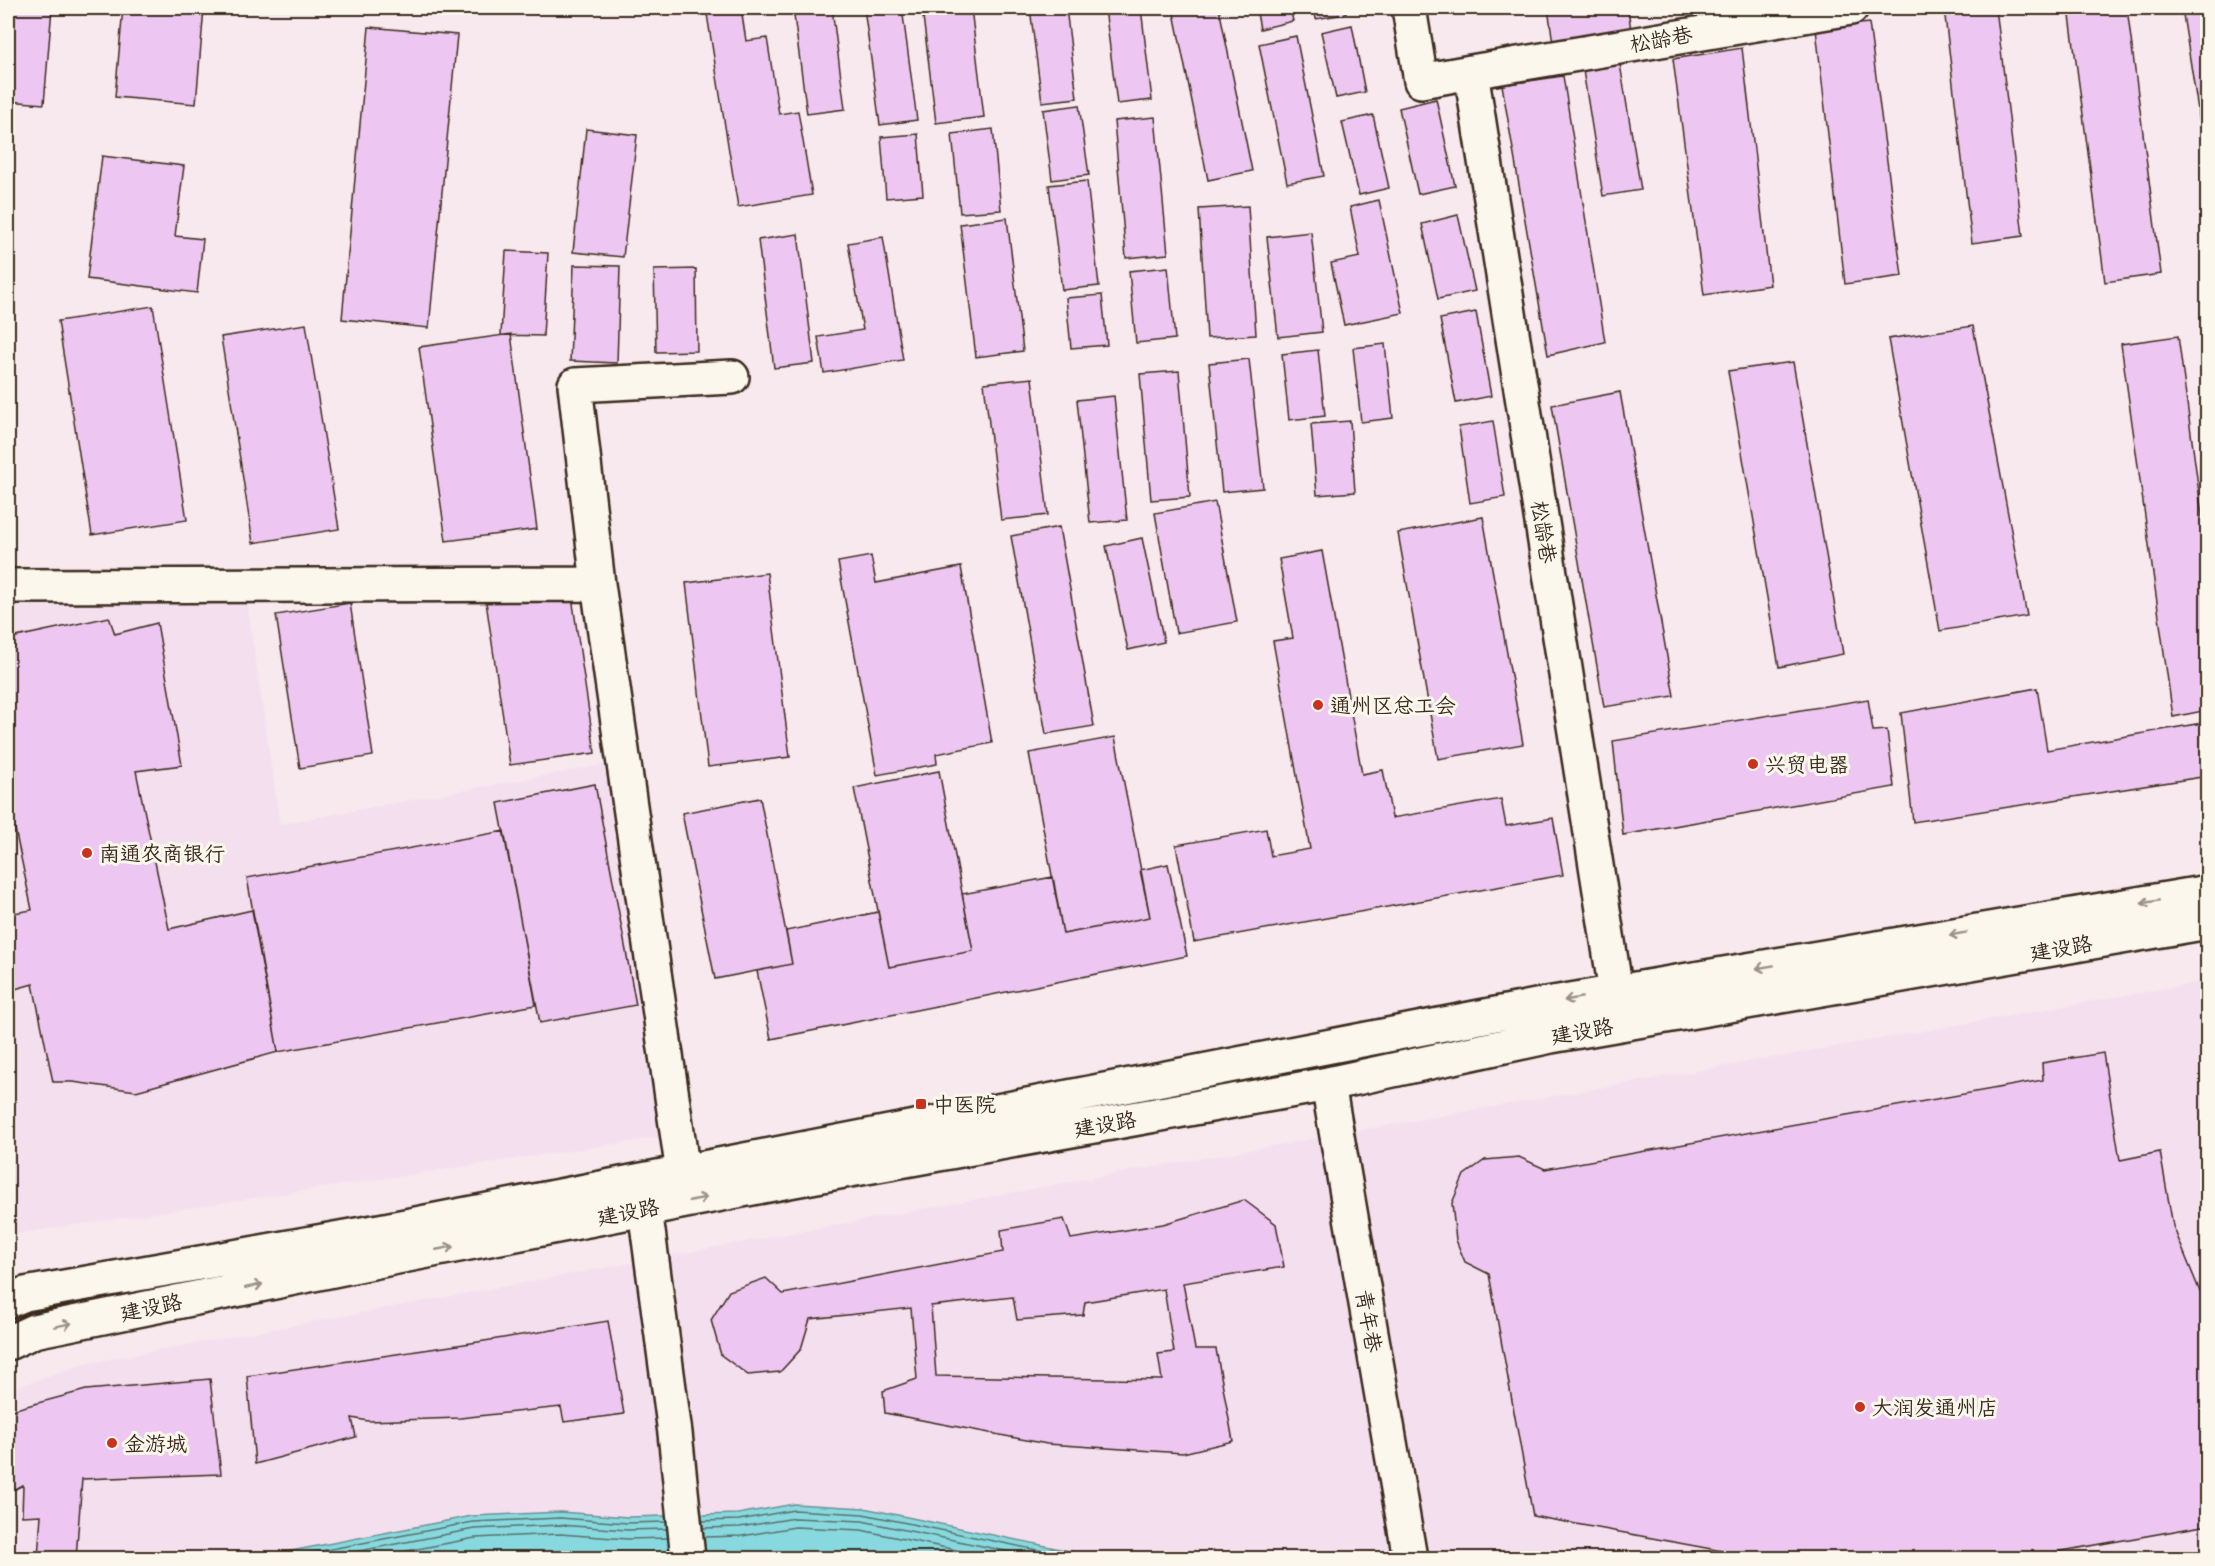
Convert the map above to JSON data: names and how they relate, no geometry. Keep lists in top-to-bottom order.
{
  "streets": {
    "street": ["松龄巷", "建设路", "青年巷"]
  },
  "crossings": [
    ["松龄巷", "建设路"],
    ["建设路", "青年巷"]
  ],
  "places": {
    "other": [
      "通州区总工会",
      "兴贸电器",
      "南通农商银行",
      "大润发通州店",
      "金游城"
    ],
    "transit": ["中医院"]
  }
}
